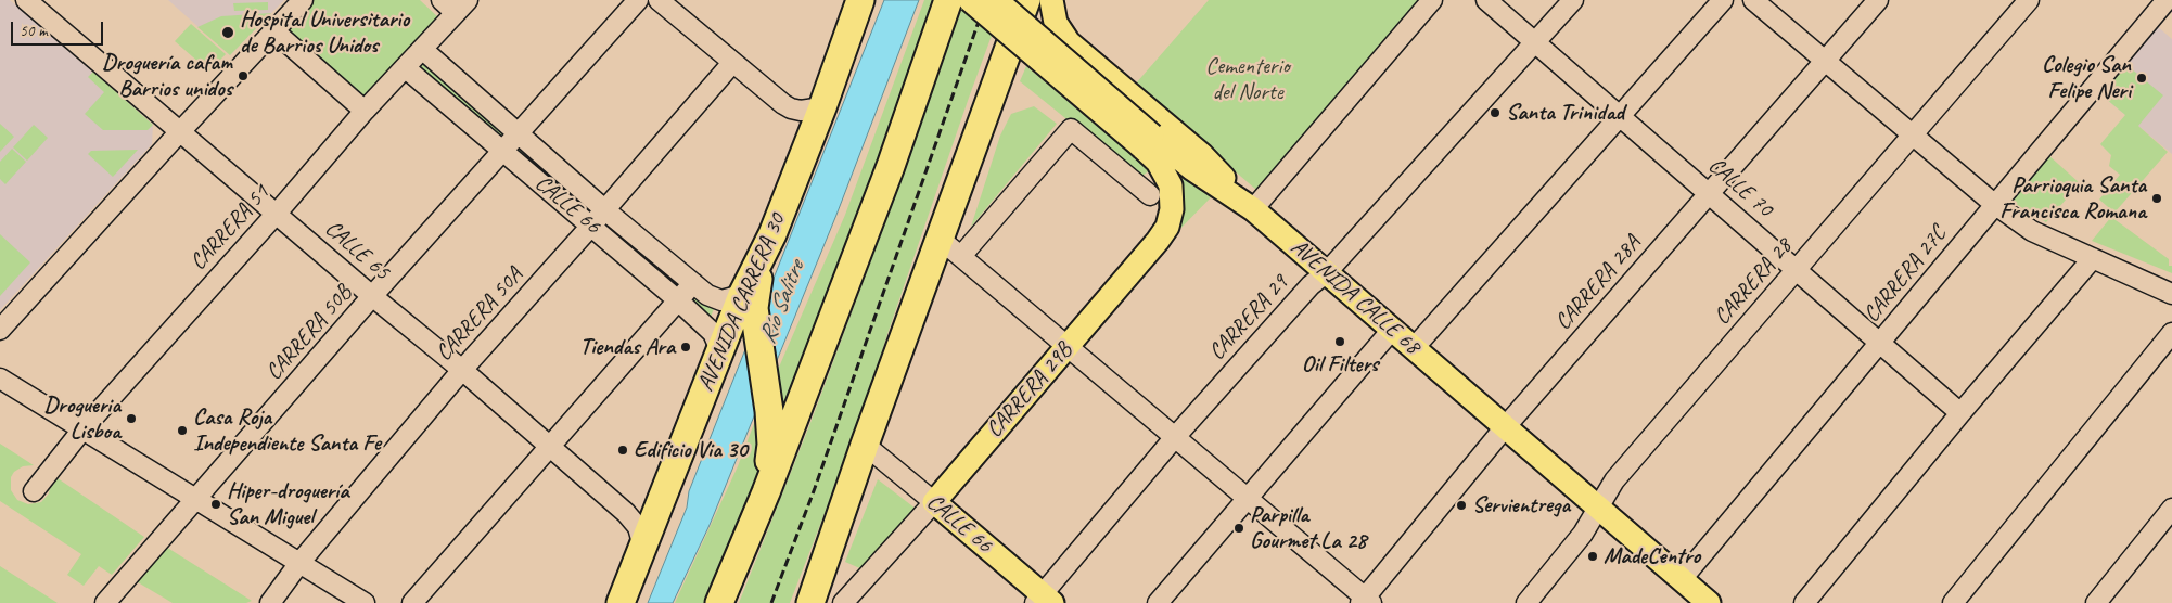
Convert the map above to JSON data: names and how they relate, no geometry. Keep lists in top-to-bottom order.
{
  "streets": {
    "highway": ["AVENIDA CARRERA 30"],
    "main road": ["CALLE 66", "AVENIDA CALLE 68", "CARRERA 29B"],
    "street": [
      "CALLE 70",
      "CARRERA 51",
      "CALLE 65",
      "CARRERA 27C",
      "CARRERA 28",
      "CARRERA 28A",
      "CARRERA 50A",
      "CARRERA 29",
      "CARRERA 50B"
    ]
  },
  "crossings": [
    ["CALLE 70", "CARRERA 27C"],
    ["CALLE 70", "CARRERA 28"],
    ["CALLE 70", "CARRERA 28A"],
    ["CALLE 70", "CARRERA 29"],
    ["CALLE 66", "CARRERA 51"],
    ["CALLE 66", "AVENIDA CARRERA 30"],
    ["CALLE 66", "CARRERA 50A"],
    ["CALLE 66", "CARRERA 29"],
    ["CALLE 66", "CARRERA 50B"],
    ["CALLE 66", "CARRERA 29B"],
    ["CARRERA 51", "CALLE 65"],
    ["CALLE 65", "AVENIDA CARRERA 30"],
    ["CALLE 65", "CARRERA 50A"],
    ["CALLE 65", "CARRERA 50B"],
    ["CARRERA 27C", "AVENIDA CALLE 68"],
    ["CARRERA 28", "AVENIDA CALLE 68"],
    ["CARRERA 28A", "AVENIDA CALLE 68"],
    ["AVENIDA CALLE 68", "CARRERA 29"],
    ["AVENIDA CALLE 68", "CARRERA 29B"]
  ],
  "water": ["Río Salitre"],
  "parks": ["Cementerio del Norte"],
  "places": [
    "Hospital Universitario de Barrios Unidos",
    "Droguería cafam Barrios unidos",
    "Colegio San Felipe Neri",
    "Santa Trinidad",
    "Parrioquia Santa Francisca Romana",
    "Oil Filters",
    "Tiendas Ara",
    "Drogueria Lisboa",
    "Casa Roja Independiente Santa Fe",
    "Edificio Via 30",
    "Hiper-droguería San Miguel",
    "Servientrega",
    "Parpilla Gourmet La 28",
    "MadeCentro"
  ],
  "scale_bar": "50 m"
}
